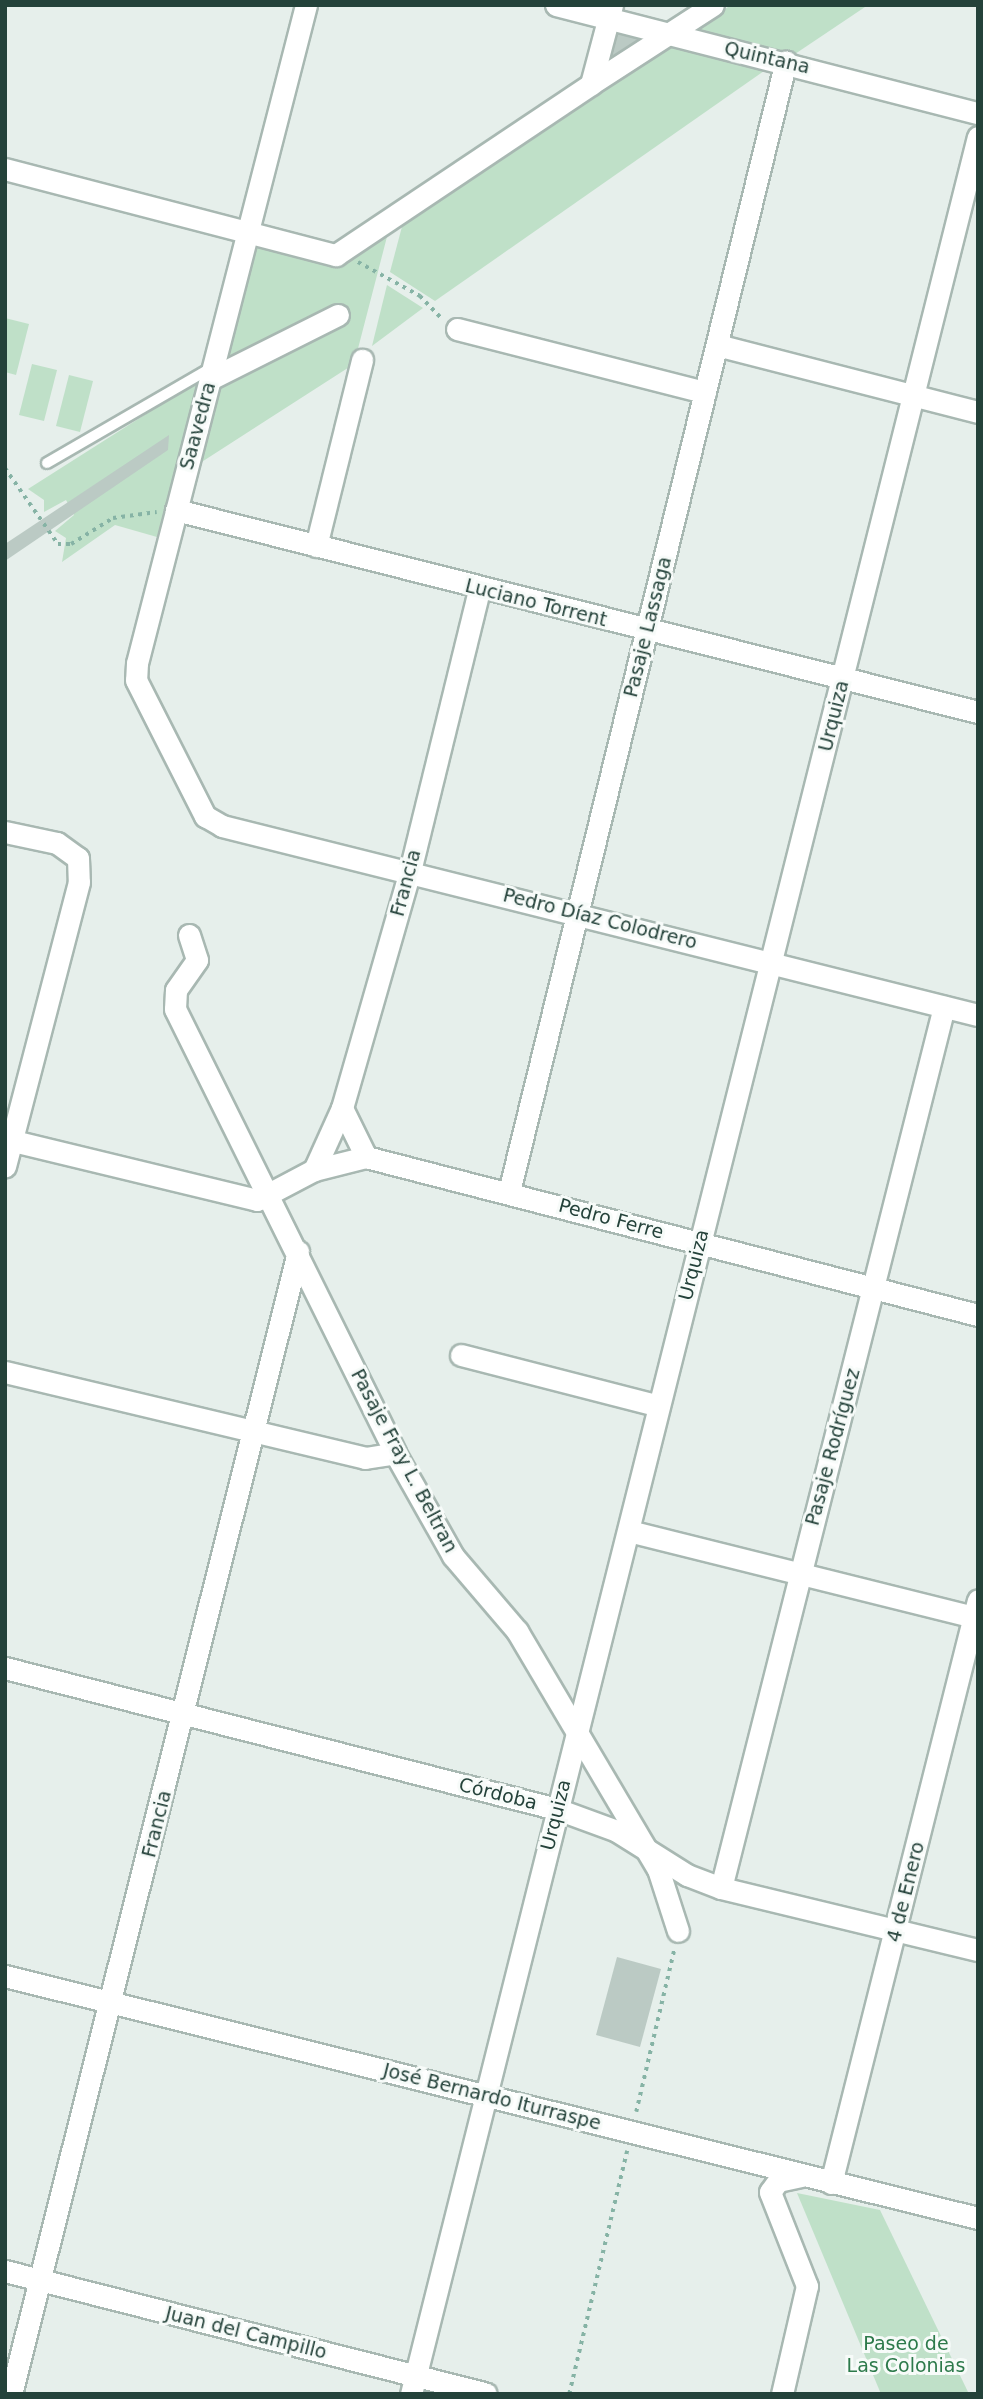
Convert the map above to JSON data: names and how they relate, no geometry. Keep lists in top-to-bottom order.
{
  "streets": {
    "street": [
      "Quintana",
      "Saavedra",
      "Luciano Torrent",
      "Pasaje Lassaga",
      "Urquiza",
      "Francia",
      "Pedro Díaz Colodrero",
      "Pedro Ferre",
      "Pasaje Rodríguez",
      "Pasaje Fray L. Beltran",
      "Córdoba",
      "4 de Enero",
      "José Bernardo Iturraspe",
      "Juan del Campillo"
    ]
  },
  "crossings": [
    ["Quintana", "Pasaje Lassaga"],
    ["Saavedra", "Luciano Torrent"],
    ["Saavedra", "Pedro Díaz Colodrero"],
    ["Luciano Torrent", "Pasaje Lassaga"],
    ["Luciano Torrent", "Urquiza"],
    ["Luciano Torrent", "Francia"],
    ["Pasaje Lassaga", "Pedro Díaz Colodrero"],
    ["Pasaje Lassaga", "Pedro Ferre"],
    ["Urquiza", "Pedro Díaz Colodrero"],
    ["Urquiza", "Pedro Ferre"],
    ["Urquiza", "Pasaje Fray L. Beltran"],
    ["Urquiza", "Córdoba"],
    ["Urquiza", "José Bernardo Iturraspe"],
    ["Urquiza", "Juan del Campillo"],
    ["Francia", "Pedro Díaz Colodrero"],
    ["Francia", "Pedro Ferre"],
    ["Francia", "Pasaje Fray L. Beltran"],
    ["Francia", "Córdoba"],
    ["Francia", "José Bernardo Iturraspe"],
    ["Francia", "Juan del Campillo"],
    ["Pedro Díaz Colodrero", "Pasaje Rodríguez"],
    ["Pedro Ferre", "Pasaje Rodríguez"],
    ["Pedro Ferre", "Pasaje Fray L. Beltran"],
    ["Pasaje Rodríguez", "Córdoba"],
    ["Pasaje Fray L. Beltran", "Córdoba"],
    ["Córdoba", "4 de Enero"],
    ["4 de Enero", "José Bernardo Iturraspe"]
  ],
  "parks": ["Paseo de Las Colonias"]
}
